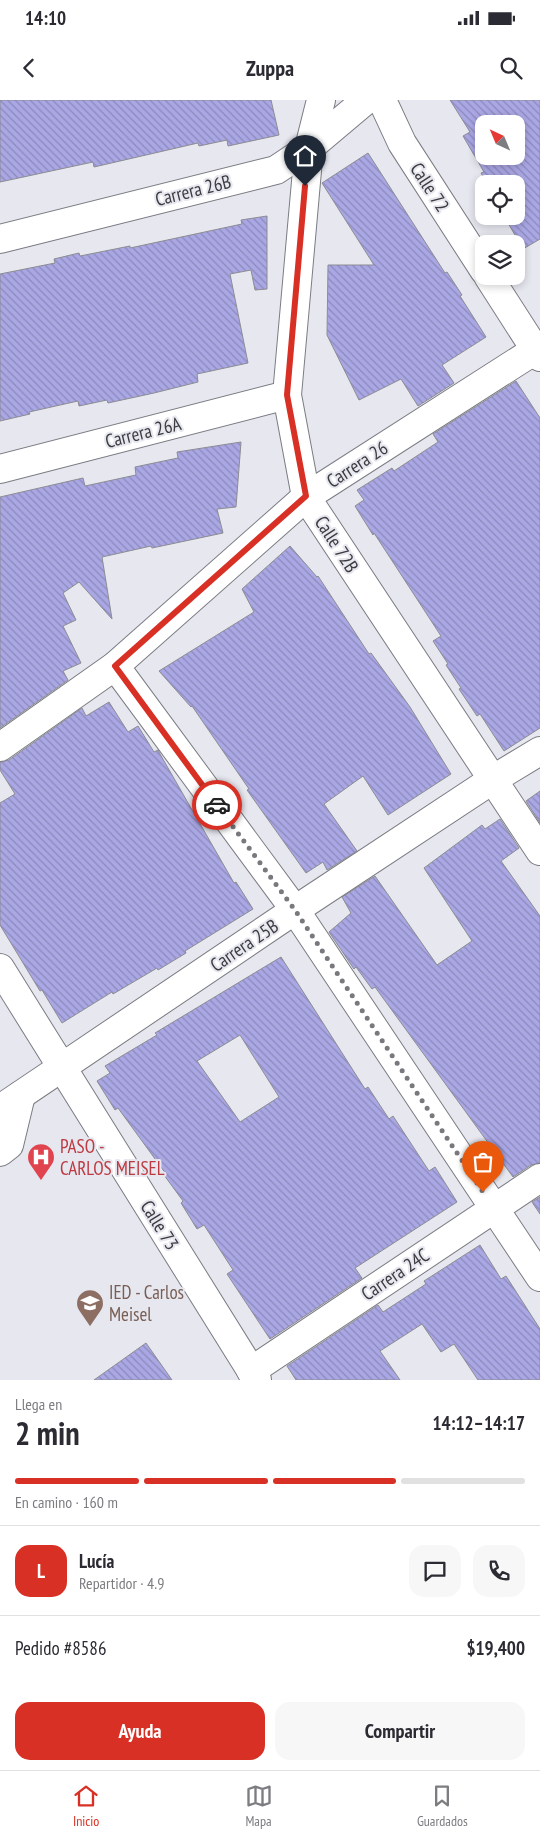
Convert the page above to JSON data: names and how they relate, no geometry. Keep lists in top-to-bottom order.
{
  "streets": {
    "street": [
      "Calle 72",
      "Carrera 26B",
      "Carrera 26A",
      "Carrera 26",
      "Calle 72B",
      "Carrera 25B",
      "Calle 73",
      "Carrera 24C"
    ]
  },
  "crossings": [
    ["Carrera 26B", "Calle 72B"],
    ["Carrera 26A", "Calle 72B"],
    ["Carrera 26", "Calle 72B"],
    ["Calle 72B", "Carrera 25B"],
    ["Carrera 25B", "Calle 73"],
    ["Calle 73", "Carrera 24C"]
  ],
  "places": {
    "hospital": ["PASO - CARLOS MEISEL"],
    "school or university": ["IED - Carlos Meisel"]
  },
  "north": "top left",
  "page": {
    "status": "14:10",
    "header": "Zuppa",
    "heading": ["2 min", "Llega en", "14:12–14:17"],
    "panel": [
      "Lucía",
      "Repartidor · 4.9",
      "Pedido #8586",
      "$19,400"
    ],
    "bar": "En camino · 160 m",
    "round": "L",
    "buttons": ["Ayuda", "Compartir"],
    "tabs": ["Inicio", "Mapa", "Guardados"]
  }
}
